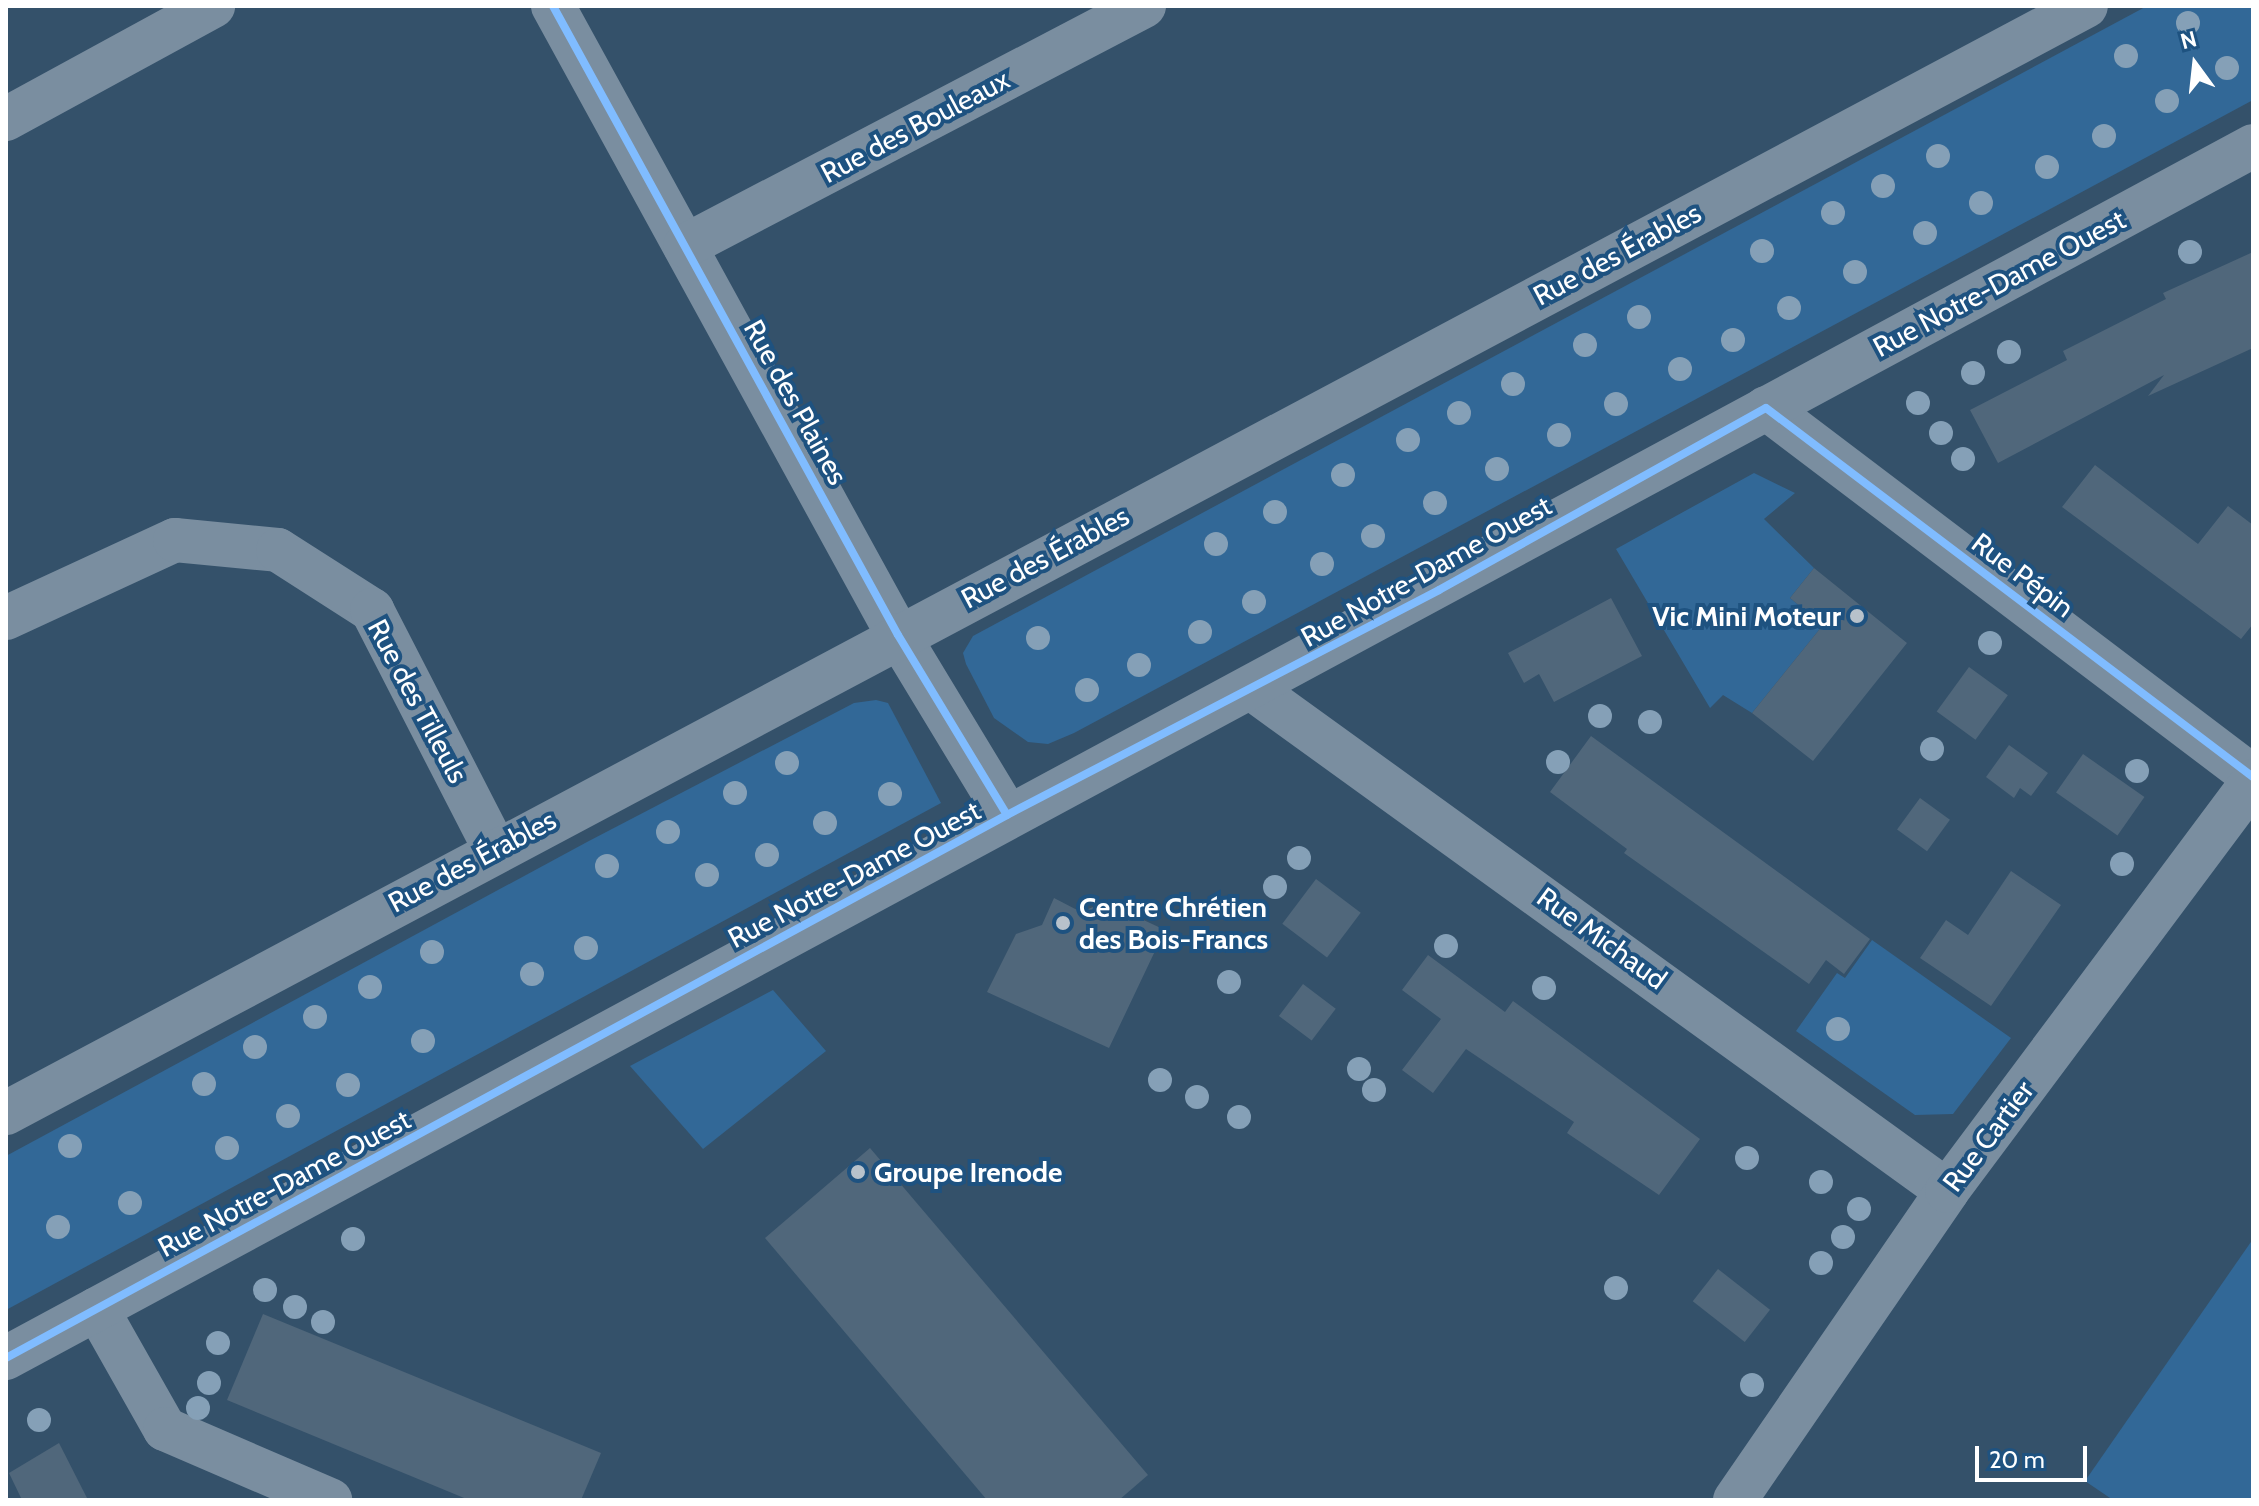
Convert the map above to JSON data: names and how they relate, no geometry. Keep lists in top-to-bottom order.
{
  "streets": {
    "street": [
      "Rue des Bouleaux",
      "Rue des Érables",
      "Rue Notre-Dame Ouest",
      "Rue des Plaines",
      "Rue Pépin",
      "Rue des Tilleuls",
      "Rue Michaud",
      "Rue Cartier"
    ]
  },
  "crossings": [
    ["Rue des Bouleaux", "Rue des Plaines"],
    ["Rue des Érables", "Rue des Plaines"],
    ["Rue des Érables", "Rue des Tilleuls"],
    ["Rue Notre-Dame Ouest", "Rue des Plaines"],
    ["Rue Notre-Dame Ouest", "Rue Pépin"],
    ["Rue Notre-Dame Ouest", "Rue Michaud"],
    ["Rue Pépin", "Rue Cartier"],
    ["Rue Michaud", "Rue Cartier"]
  ],
  "places": ["Vic Mini Moteur", "Centre Chrétien des Bois-Francs", "Groupe Irenode"],
  "scale_bar": "20 m",
  "north": "top"
}
